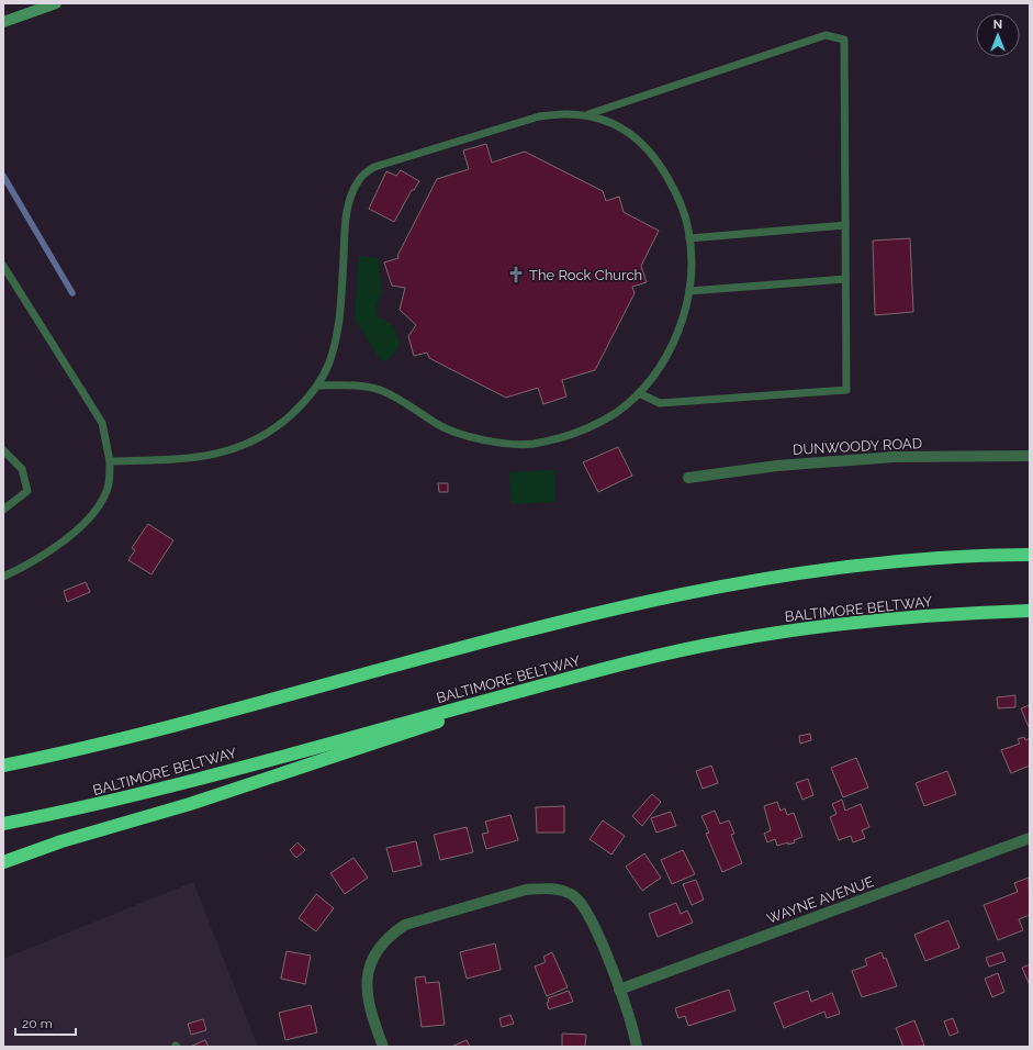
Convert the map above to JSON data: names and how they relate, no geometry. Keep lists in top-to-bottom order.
{
  "streets": {
    "highway": ["BALTIMORE BELTWAY"],
    "street": ["DUNWOODY ROAD", "WAYNE AVENUE"]
  },
  "places": {
    "church": ["The Rock Church"]
  },
  "scale_bar": "20 m",
  "north": "top"
}
